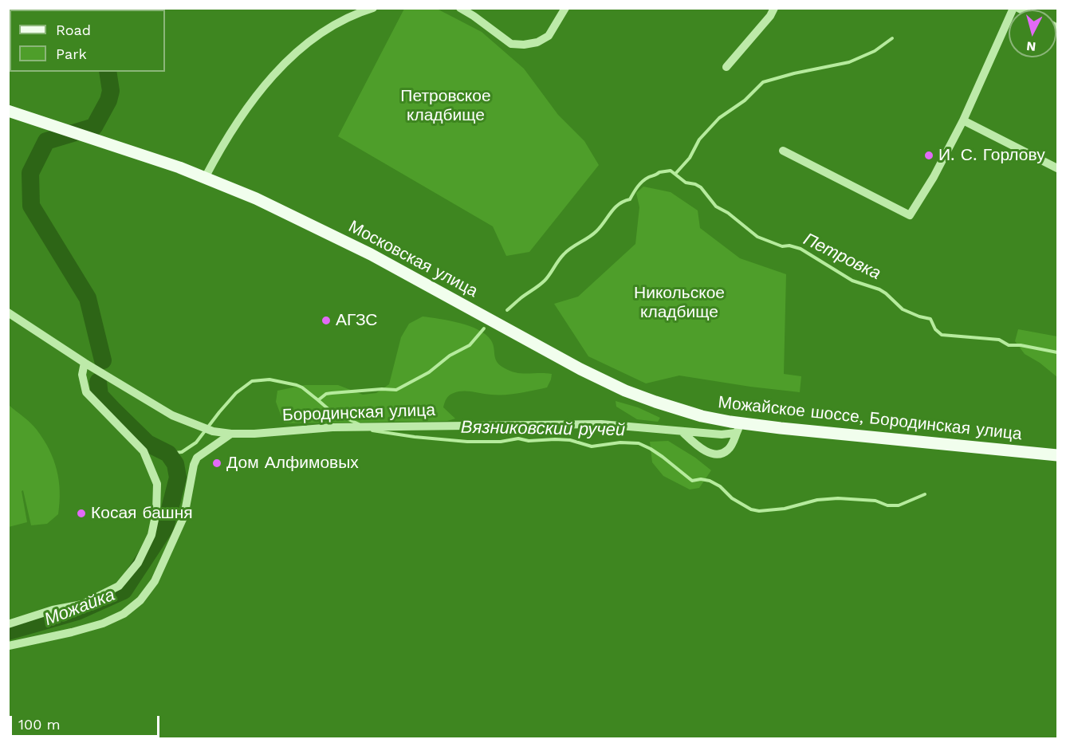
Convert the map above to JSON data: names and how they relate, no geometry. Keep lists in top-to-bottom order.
{
  "streets": {
    "main road": ["Московская улица", "Можайское шоссе, Бородинская улица"],
    "street": ["Бородинская улица"]
  },
  "crossings": [
    ["Московская улица", "Можайское шоссе, Бородинская улица"],
    ["Бородинская улица", "Можайское шоссе, Бородинская улица"]
  ],
  "water": ["Петровка", "Вязниковский ручей", "Можайка"],
  "parks": ["Петровское кладбище", "Никольское кладбище"],
  "places": [
    "И. С. Горлову",
    "АГЗС",
    "Дом Алфимовых",
    "Косая башня"
  ],
  "legend": ["Road", "Park"],
  "scale_bar": "100 m",
  "north": "bottom"
}
